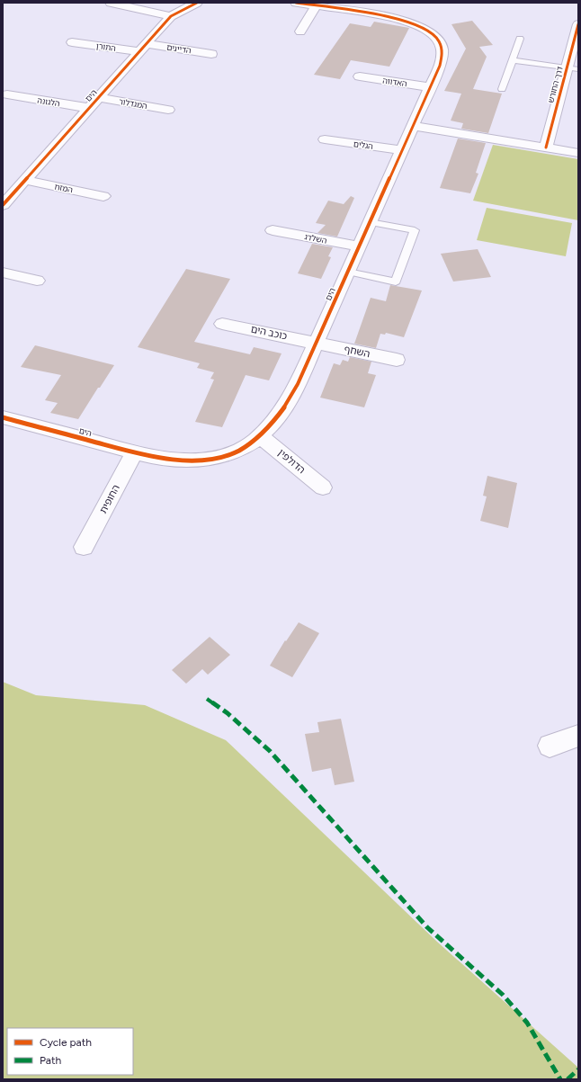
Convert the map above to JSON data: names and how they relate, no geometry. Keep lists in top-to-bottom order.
{
  "streets": {
    "street": [
      "התורן",
      "הדייגים",
      "האדווה",
      "דרך החורש",
      "הים",
      "הלגונה",
      "המגדלור",
      "הגלים",
      "המזח",
      "השלדג",
      "כוכב הים",
      "השחף",
      "הדולפין",
      "החופית"
    ]
  },
  "crossings": [
    ["התורן", "הדייגים"],
    ["התורן", "הים"],
    ["הדייגים", "הים"],
    ["האדווה", "הים"],
    ["הים", "הלגונה"],
    ["הים", "המגדלור"],
    ["הים", "הגלים"],
    ["הים", "המזח"],
    ["הים", "השלדג"],
    ["הים", "כוכב הים"],
    ["הים", "השחף"],
    ["הים", "הדולפין"],
    ["הים", "החופית"],
    ["כוכב הים", "השחף"]
  ],
  "legend": ["Cycle path", "Path"]
}
